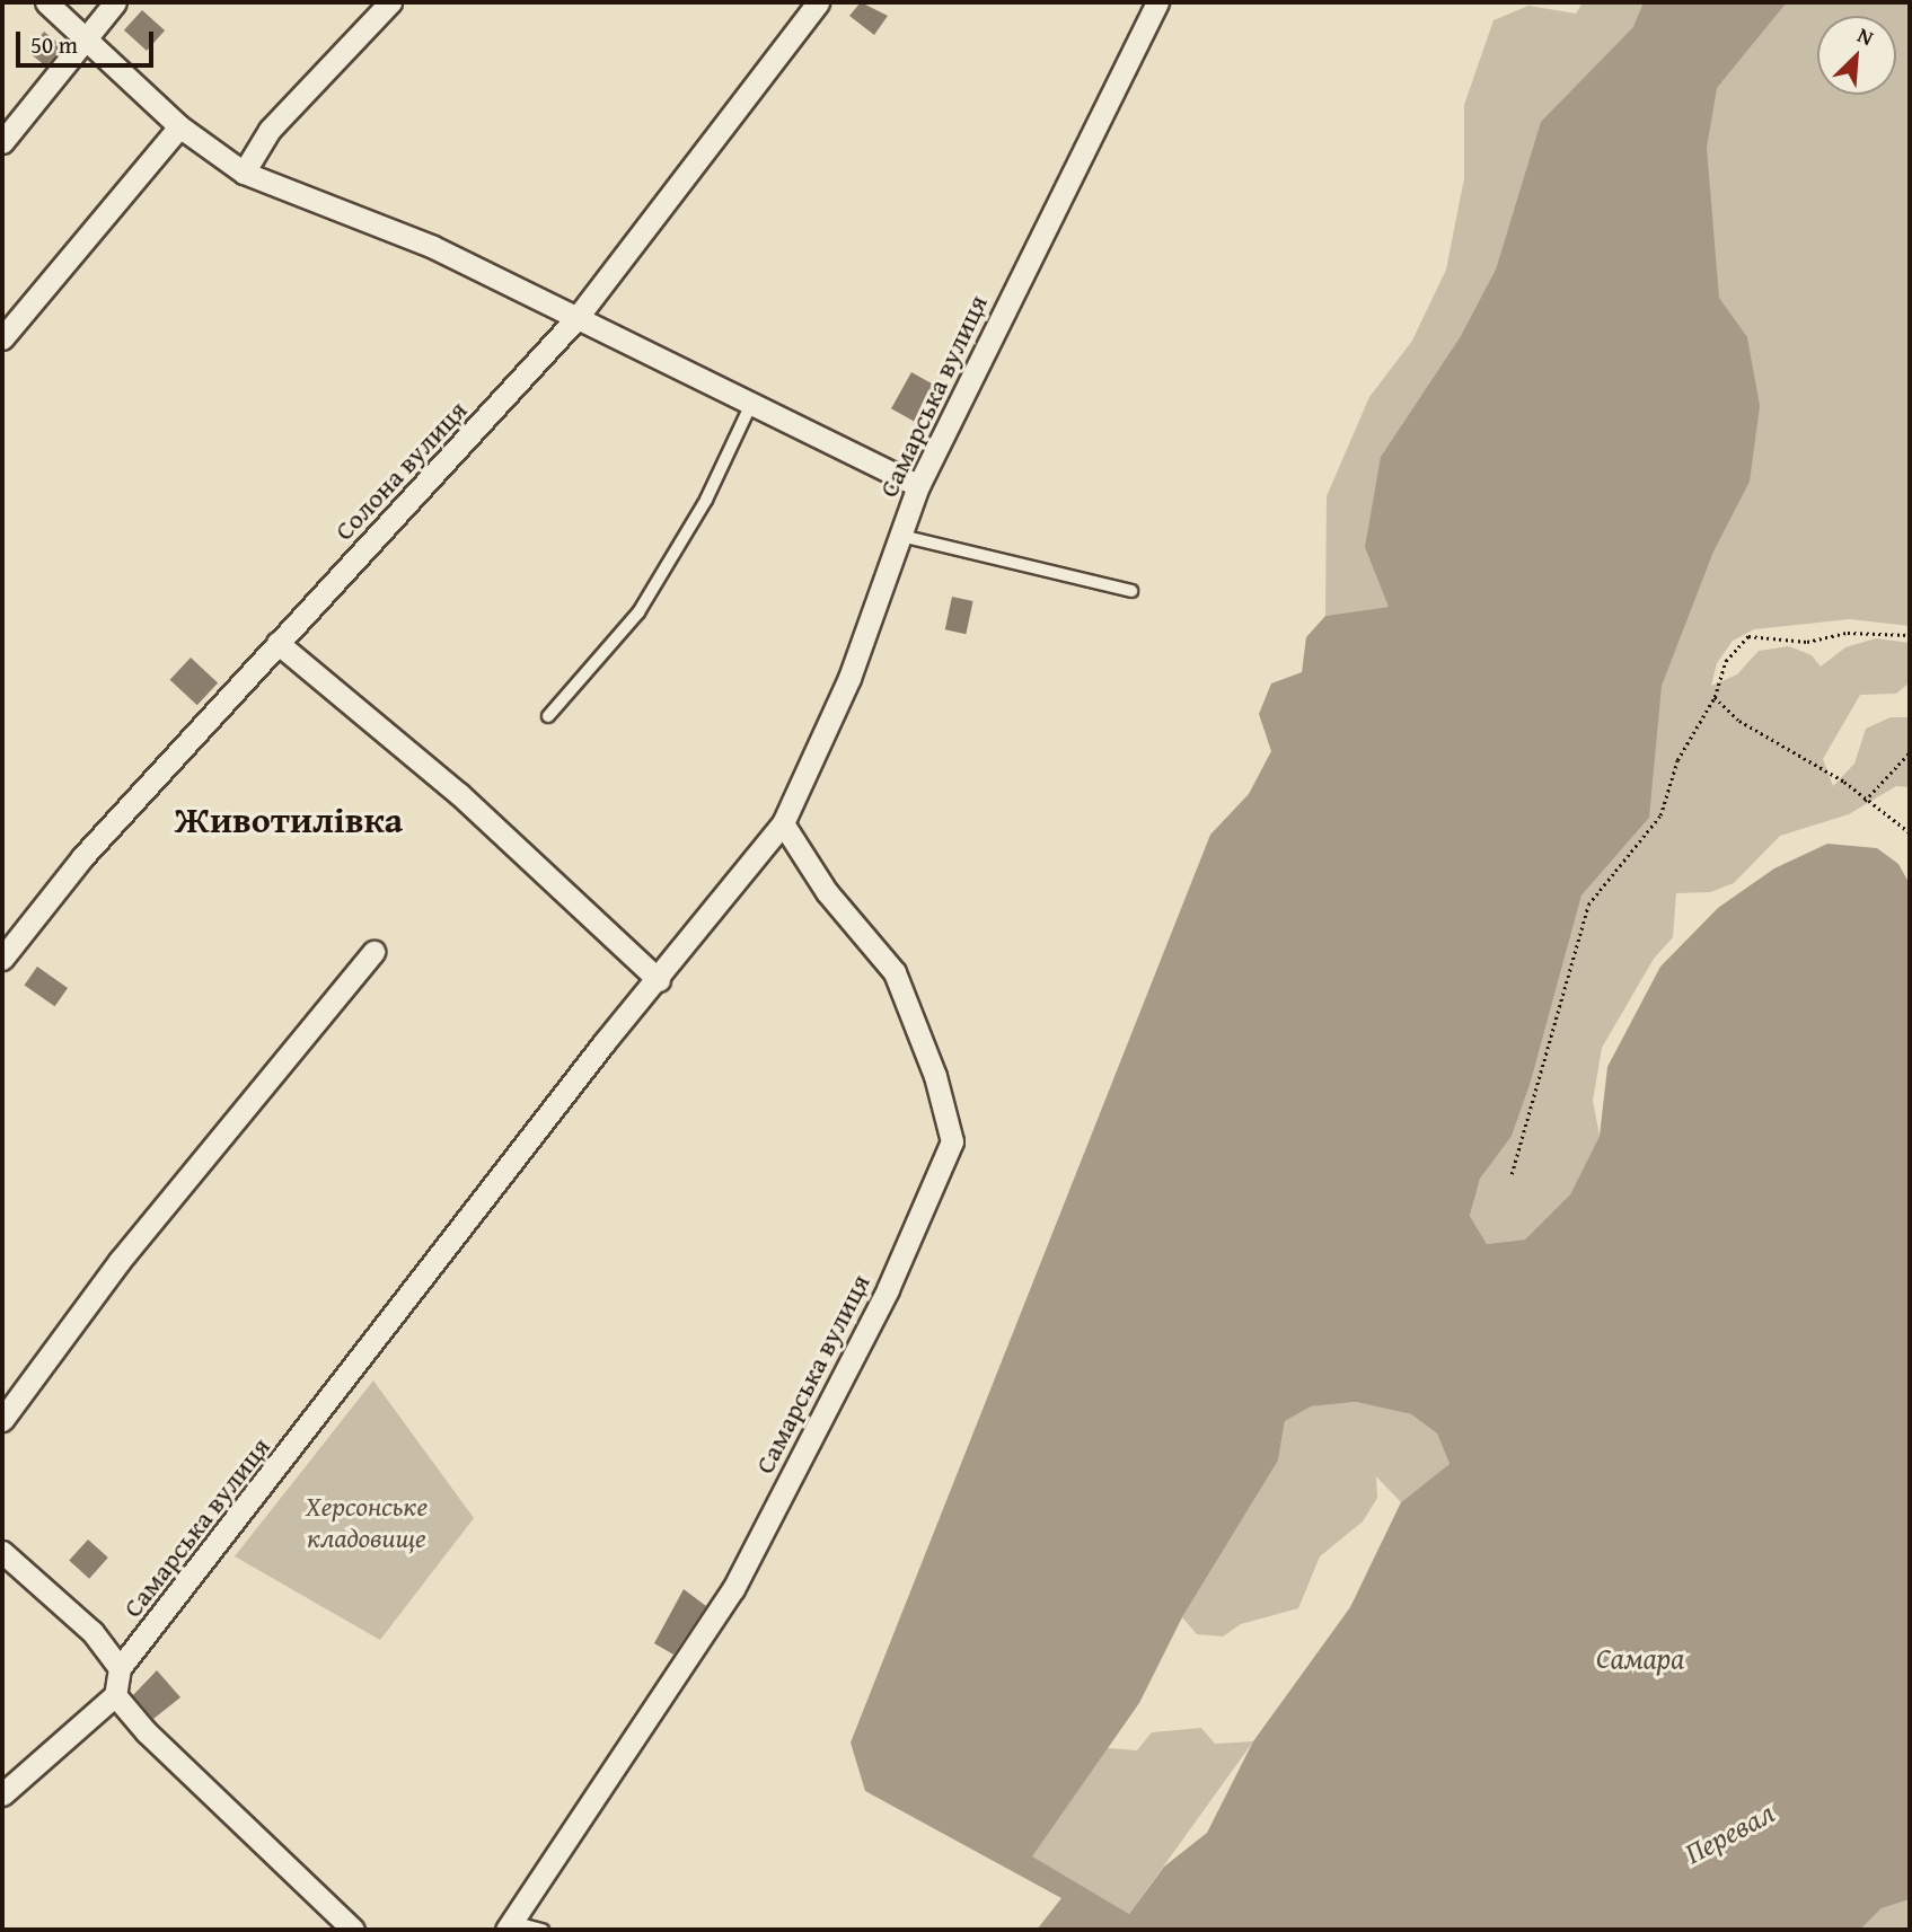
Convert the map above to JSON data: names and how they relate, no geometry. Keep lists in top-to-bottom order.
{
  "streets": {
    "street": ["Самарська вулиця", "Солона вулиця"]
  },
  "districts": ["Животилівка"],
  "water": ["Самара", "Перевал"],
  "parks": ["Херсонське кладовище"],
  "scale_bar": "50 m",
  "north": "top right"
}
